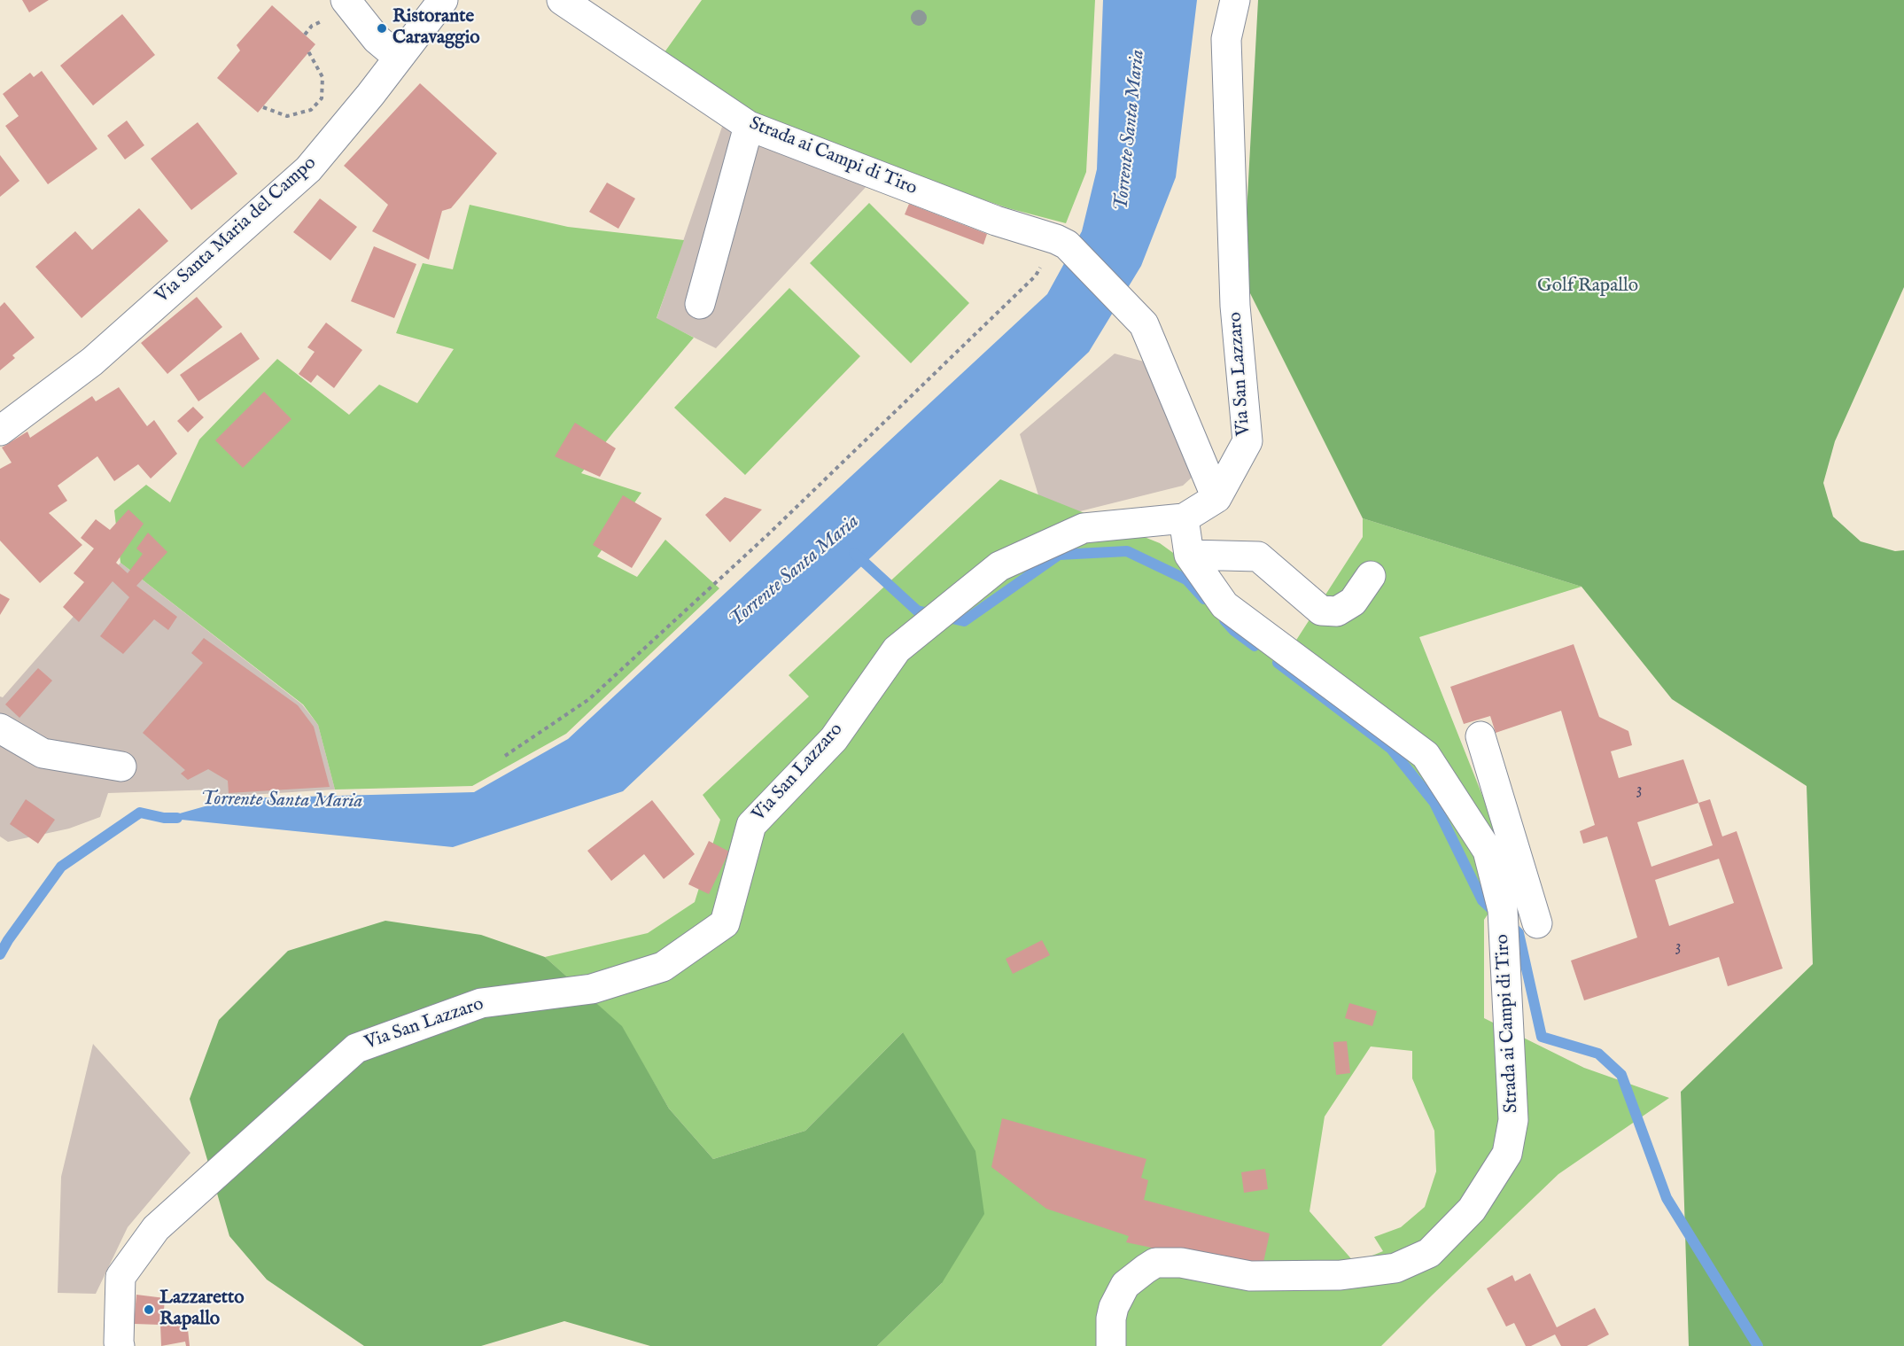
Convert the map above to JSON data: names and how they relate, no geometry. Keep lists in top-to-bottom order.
{
  "streets": {
    "street": ["Strada ai Campi di Tiro", "Via Santa Maria del Campo", "Via San Lazzaro"]
  },
  "crossings": [
    ["Strada ai Campi di Tiro", "Via San Lazzaro"]
  ],
  "water": ["Torrente Santa Maria"],
  "parks": ["Golf Rapallo"],
  "places": ["Ristorante Caravaggio", "Lazzaretto Rapallo"],
  "house_numbers": ["3", "3"]
}
